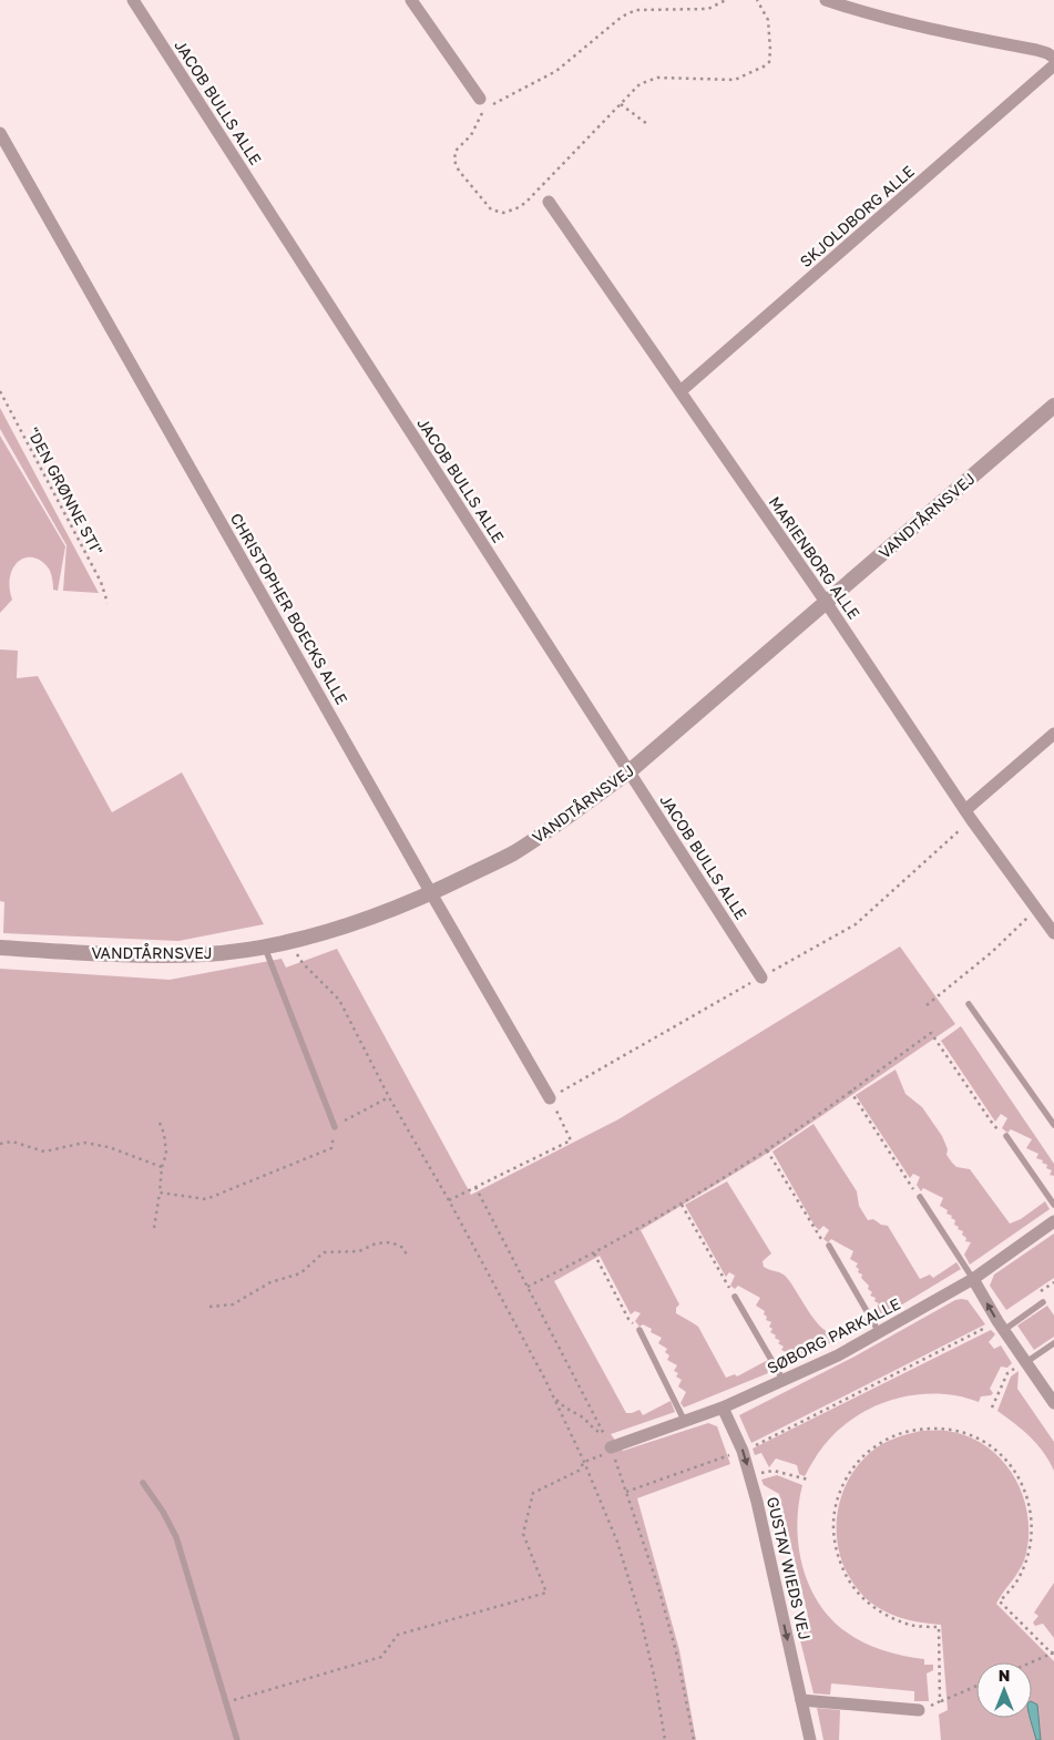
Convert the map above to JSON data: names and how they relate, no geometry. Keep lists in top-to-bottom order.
{
  "streets": {
    "street": [
      "JACOB BULLS ALLE",
      "SKJOLDBORG ALLE",
      "VANDTÅRNSVEJ",
      "MARIENBORG ALLE",
      "CHRISTOPHER BOECKS ALLE",
      "SØBORG PARKALLE",
      "GUSTAV WIEDS VEJ"
    ],
    "path": ["\"DEN GRØNNE STI\""]
  },
  "crossings": [
    ["JACOB BULLS ALLE", "VANDTÅRNSVEJ"],
    ["SKJOLDBORG ALLE", "MARIENBORG ALLE"],
    ["VANDTÅRNSVEJ", "MARIENBORG ALLE"],
    ["VANDTÅRNSVEJ", "CHRISTOPHER BOECKS ALLE"],
    ["SØBORG PARKALLE", "GUSTAV WIEDS VEJ"]
  ],
  "one_way": ["GUSTAV WIEDS VEJ"],
  "north": "top"
}
